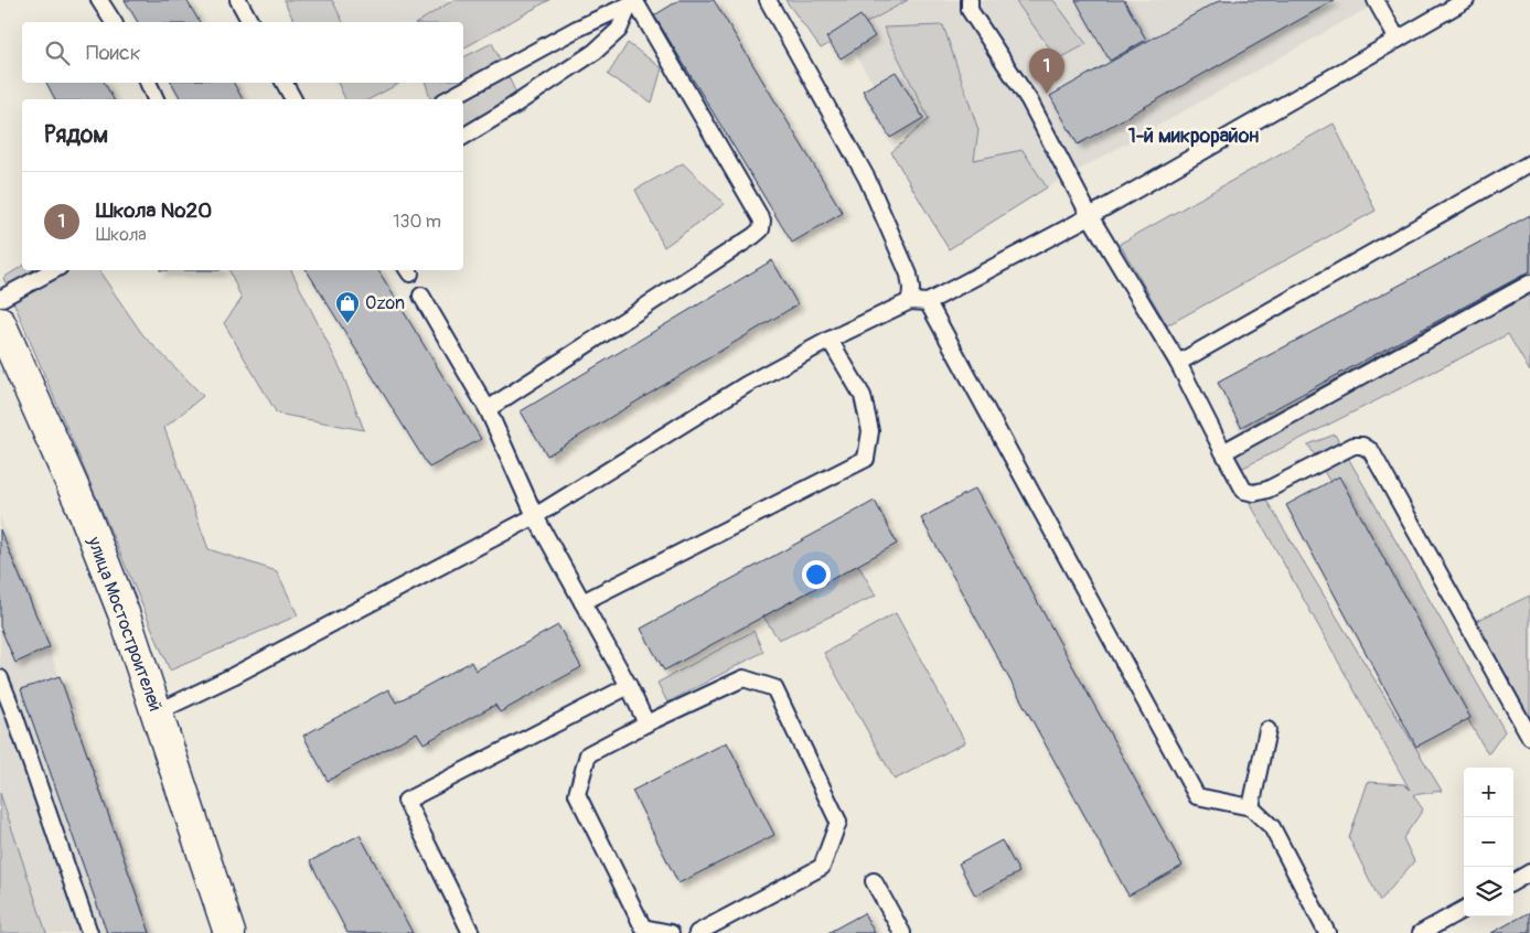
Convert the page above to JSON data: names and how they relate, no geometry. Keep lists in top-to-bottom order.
{
  "streets": {
    "main road": ["улица Мостостроителей"]
  },
  "districts": ["1-й микрорайон"],
  "places": {
    "shop": ["Ozon"]
  },
  "page": {
    "search": "Поиск",
    "pins": "1",
    "heading": "Рядом",
    "list": [
      {
        "mark": "1",
        "name": "Школа №20",
        "note": "Школа",
        "value": "130 m"
      }
    ],
    "map_buttons": ["+", "−"]
  }
}
